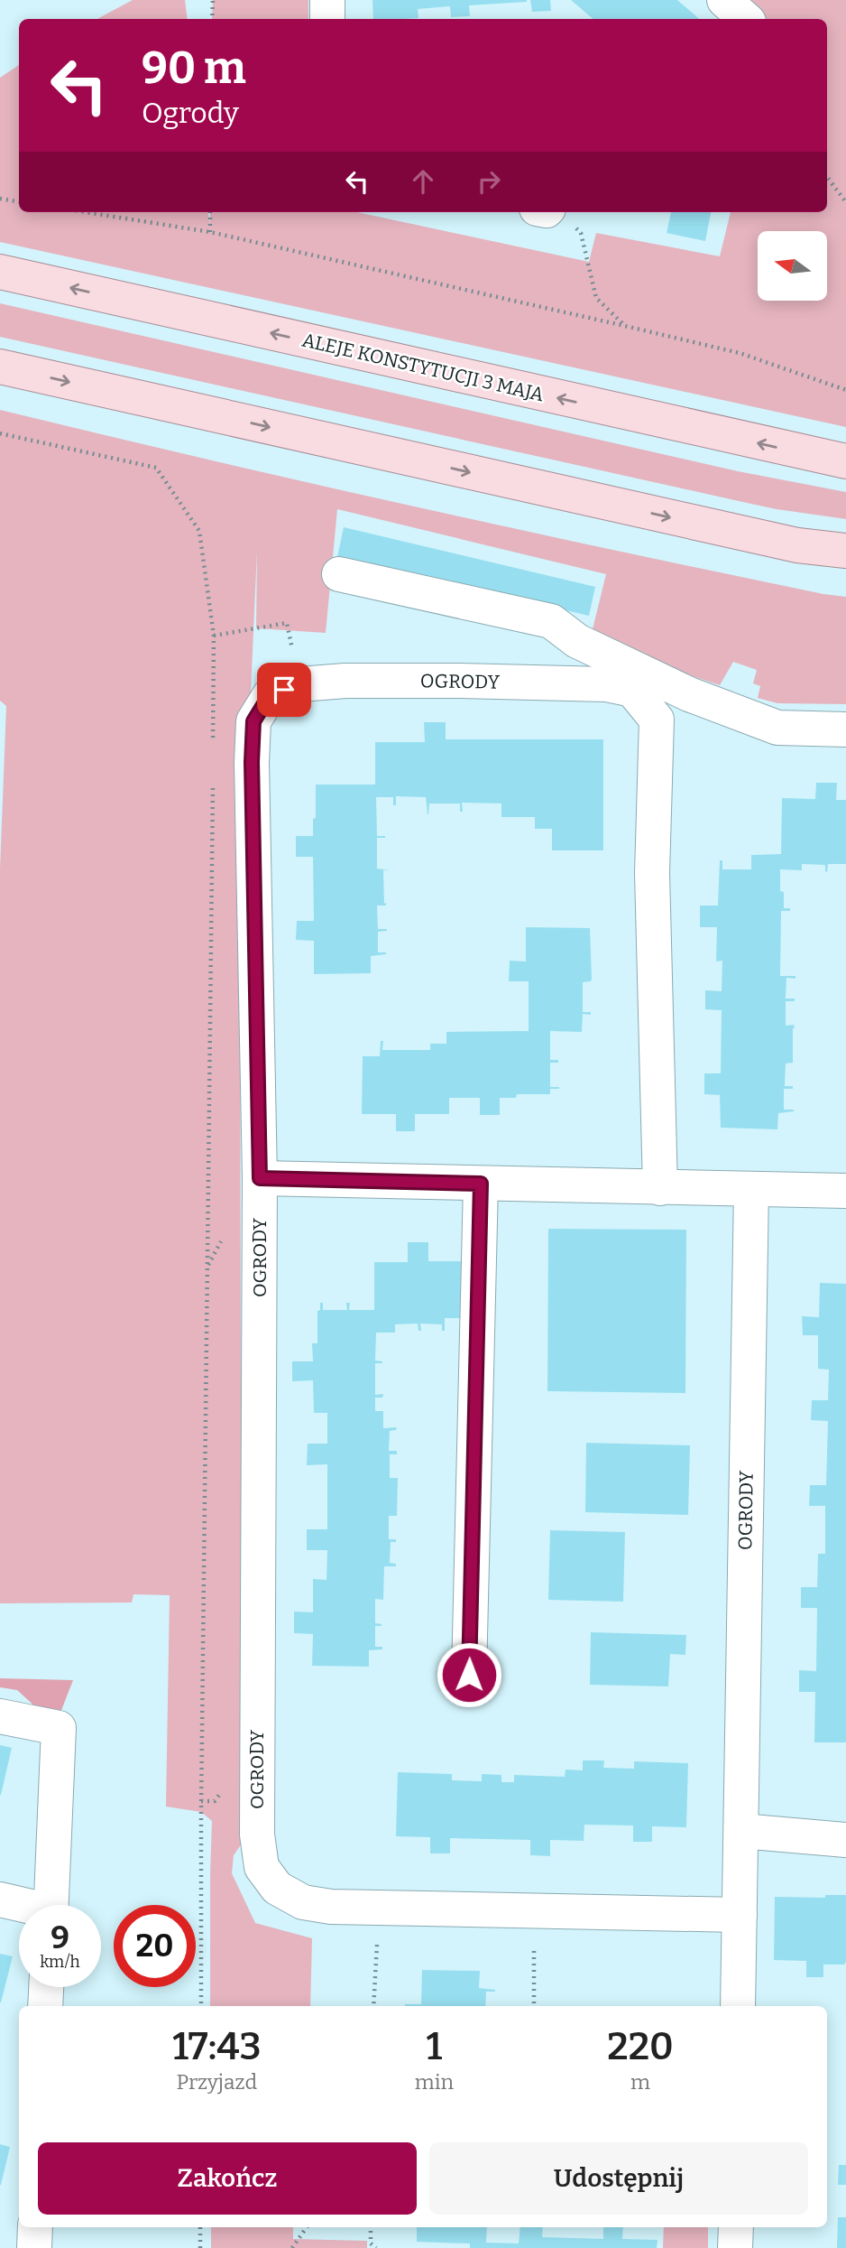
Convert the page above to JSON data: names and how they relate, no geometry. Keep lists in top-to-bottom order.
{
  "streets": {
    "main road": ["ALEJE KONSTYTUCJI 3 MAJA"],
    "street": ["OGRODY"]
  },
  "north": "left",
  "page": {
    "turn": ["90 m", "Ogrody"],
    "speed": "9 km/h",
    "limit": "20",
    "eta": [
      "17:43",
      "Przyjazd",
      "1",
      "min",
      "220",
      "m"
    ],
    "buttons": ["Zakończ", "Udostępnij"]
  }
}
